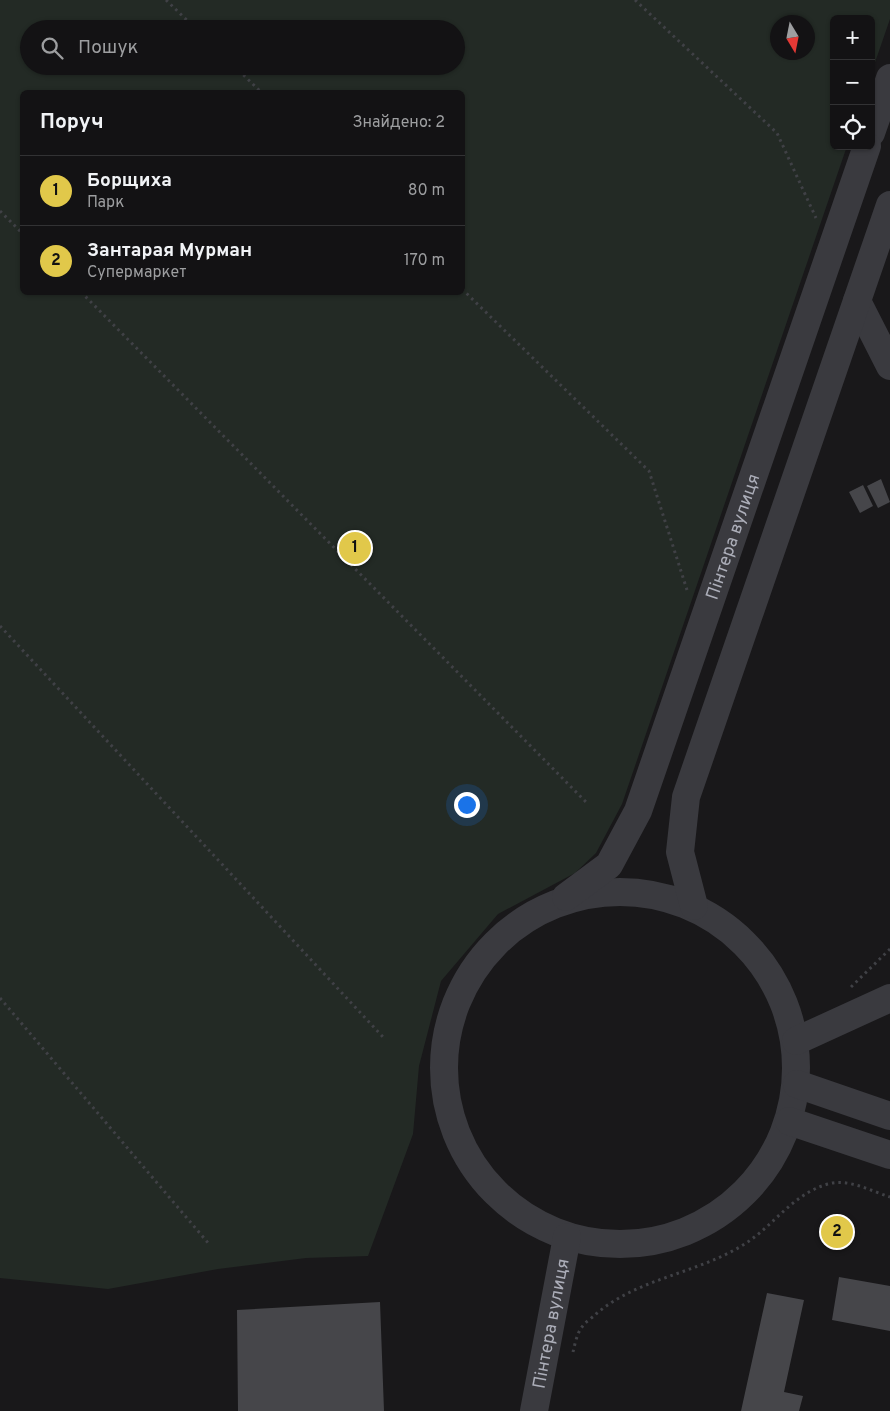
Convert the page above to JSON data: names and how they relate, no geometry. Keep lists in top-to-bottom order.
{
  "streets": {
    "street": ["Пінтера вулиця"]
  },
  "north": "bottom",
  "page": {
    "map_buttons": ["+", "−"],
    "search": "Пошук",
    "heading": ["Поруч", "Знайдено: 2"],
    "list": [
      {
        "mark": "1",
        "name": "Борщиха",
        "note": "Парк",
        "value": "80 m"
      },
      {
        "mark": "2",
        "name": "Зантарая Мурман",
        "note": "Супермаркет",
        "value": "170 m"
      }
    ],
    "pins": ["1", "2"]
  }
}
